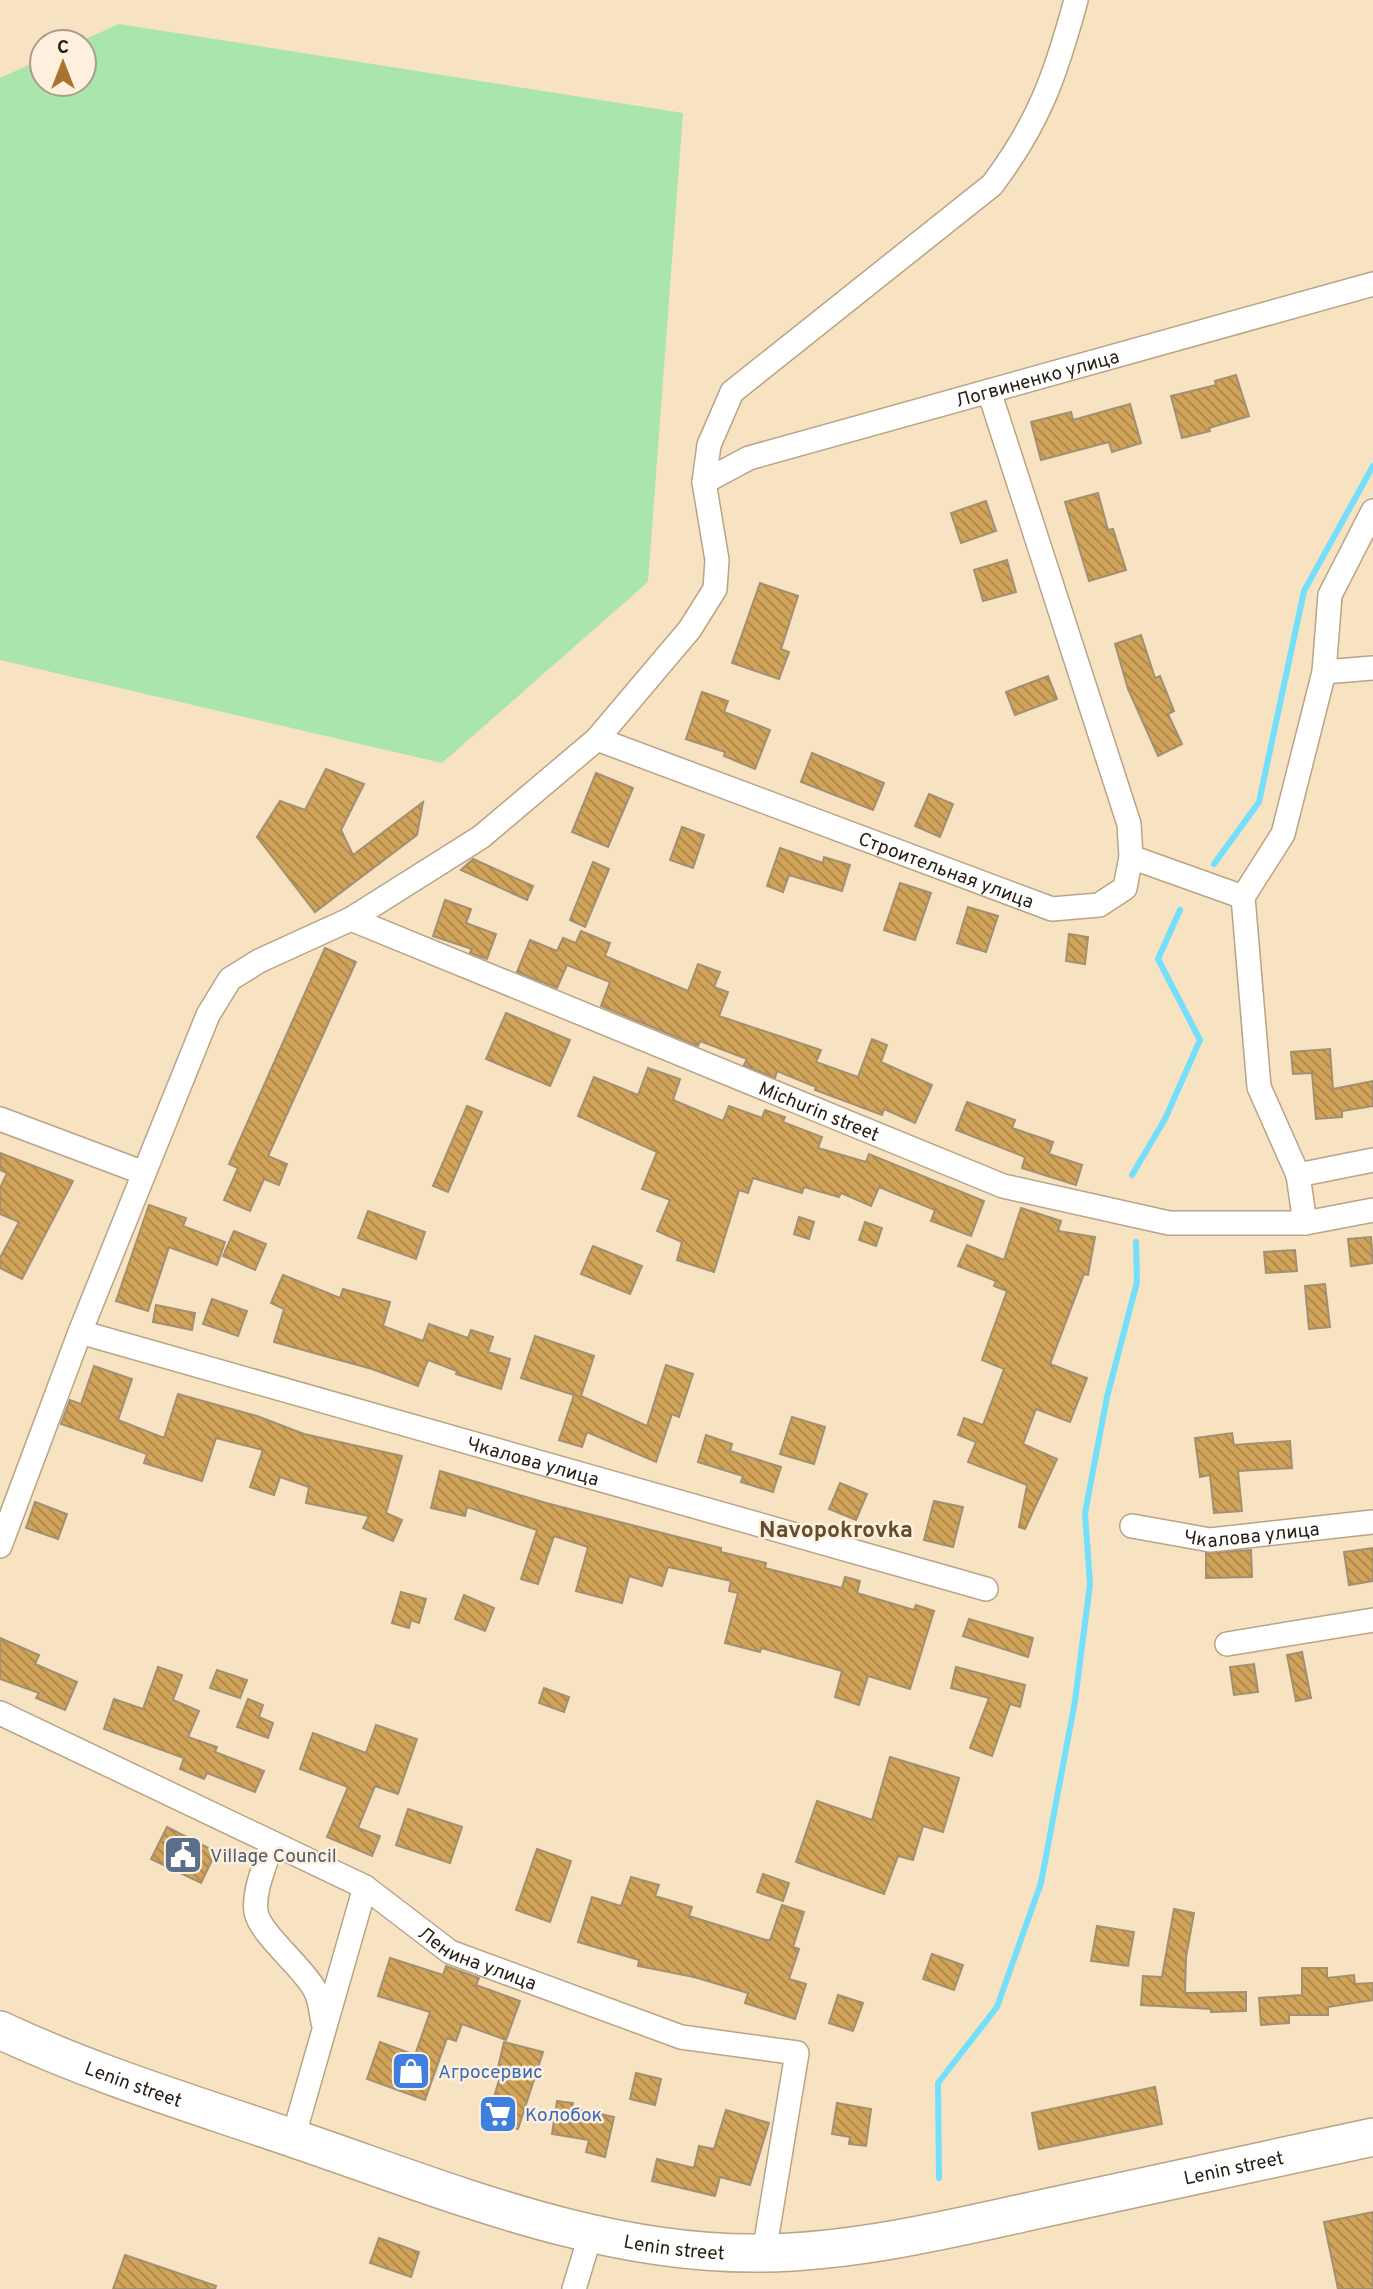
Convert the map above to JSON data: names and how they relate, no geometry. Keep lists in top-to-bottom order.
{
  "streets": {
    "main road": ["Lenin street"],
    "street": [
      "Логвиненко улица",
      "Строительная улица",
      "Michurin street",
      "Чкалова улица",
      "Ленина улица"
    ]
  },
  "crossings": [
    ["Логвиненко улица", "Строительная улица"],
    ["Ленина улица", "Lenin street"]
  ],
  "districts": ["Navopokrovka"],
  "places": {
    "public building": ["Village Council"],
    "shop": ["Агросервис"],
    "supermarket": ["Колобок"]
  },
  "north": "top"
}
